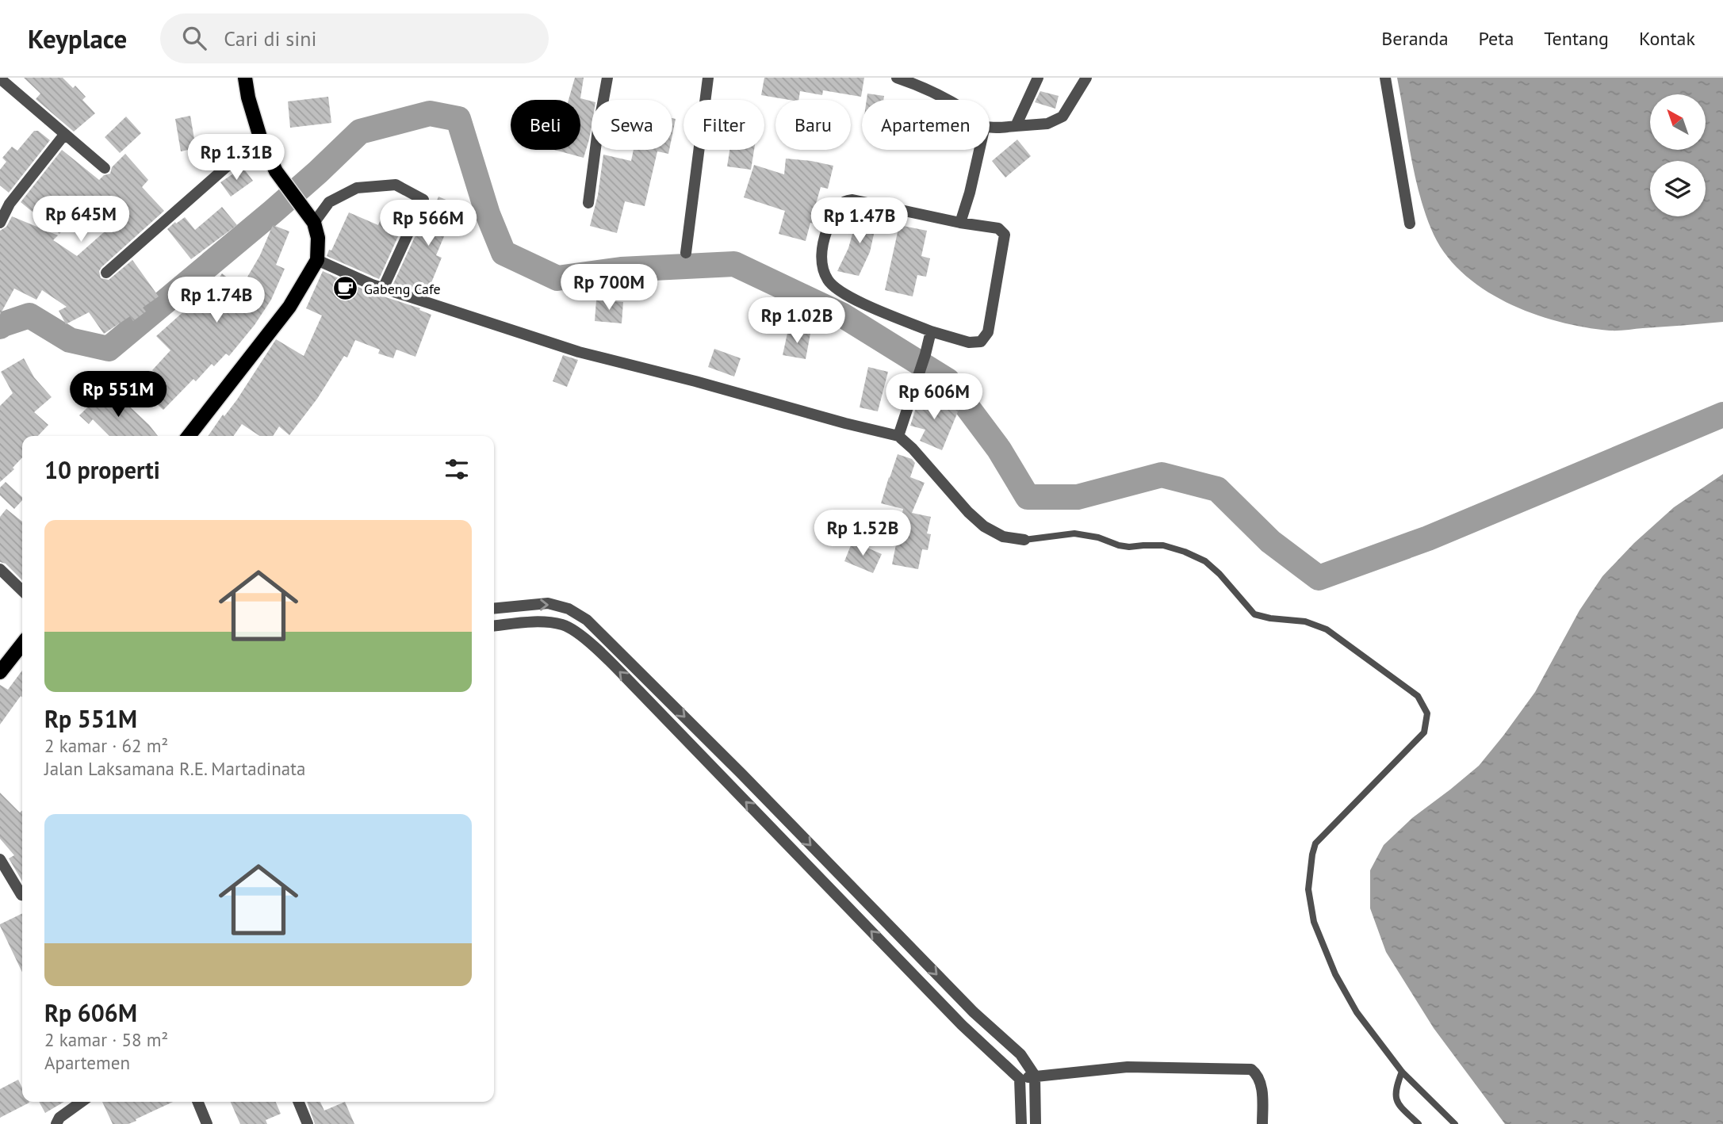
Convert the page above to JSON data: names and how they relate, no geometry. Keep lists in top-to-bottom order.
{
  "places": {
    "cafe": ["Gabeng Cafe"]
  },
  "north": "top left",
  "page": {
    "header": "Keyplace",
    "search": "Cari di sini",
    "nav": [
      "Beranda",
      "Peta",
      "Tentang",
      "Kontak"
    ],
    "chip": [
      "Beli",
      "Sewa",
      "Filter",
      "Baru",
      "Apartemen"
    ],
    "price": [
      "Rp 1.31B",
      "Rp 645M",
      "Rp 1.47B",
      "Rp 566M",
      "Rp 700M",
      "Rp 1.74B",
      "Rp 1.02B",
      "Rp 551M",
      "Rp 606M",
      "Rp 1.52B"
    ],
    "heading": "10 properti",
    "list": [
      {
        "name": "Rp 551M",
        "note": "2 kamar · 62 m² · Jalan Laksamana R.E. Martadinata"
      },
      {
        "name": "Rp 606M",
        "note": "2 kamar · 58 m² · Apartemen"
      }
    ]
  }
}
